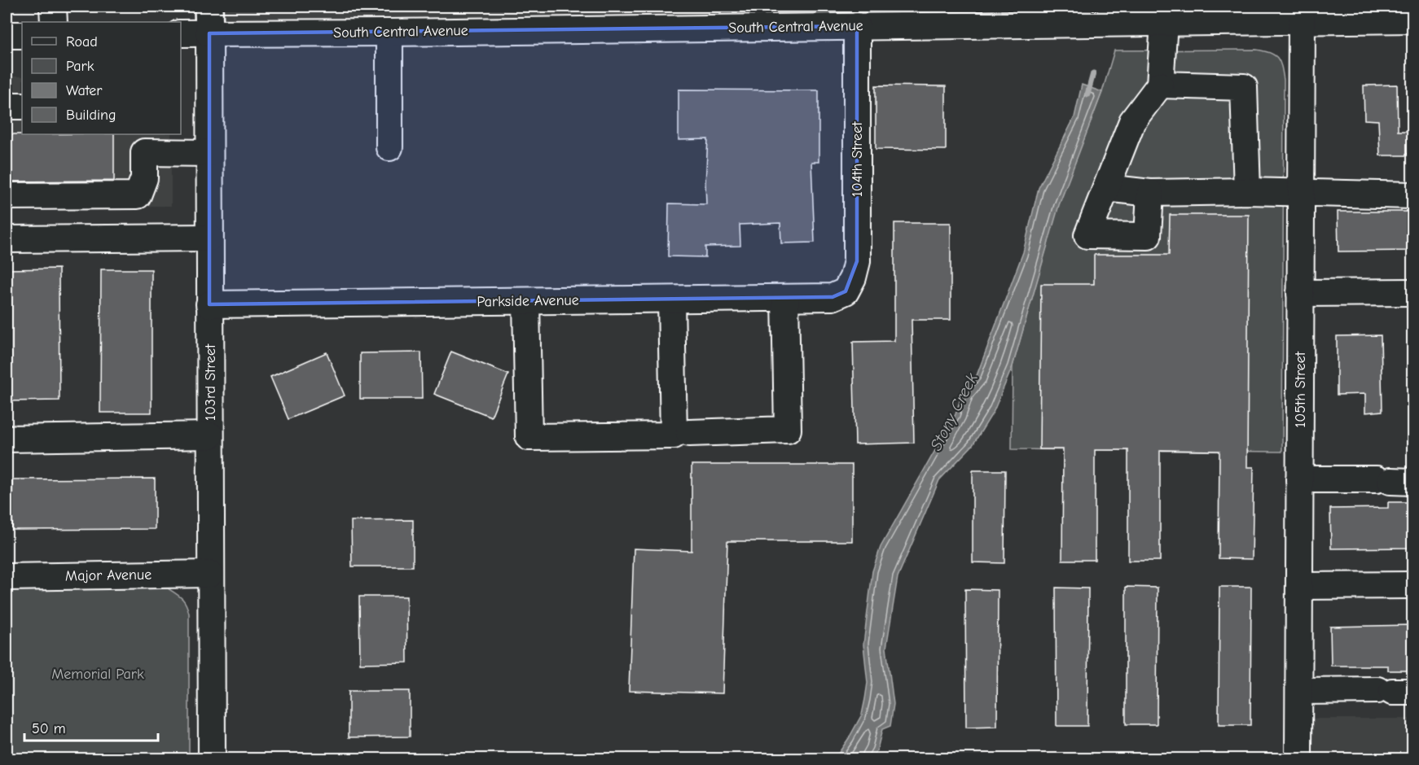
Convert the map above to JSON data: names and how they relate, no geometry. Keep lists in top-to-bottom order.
{
  "streets": {
    "main road": ["103rd Street"],
    "street": [
      "South Central Avenue",
      "104th Street",
      "Parkside Avenue",
      "105th Street",
      "Major Avenue"
    ]
  },
  "crossings": [
    ["South Central Avenue", "104th Street"],
    ["South Central Avenue", "103rd Street"],
    ["South Central Avenue", "105th Street"],
    ["104th Street", "Parkside Avenue"],
    ["Parkside Avenue", "103rd Street"],
    ["103rd Street", "Major Avenue"]
  ],
  "water": ["Stony Creek"],
  "parks": ["Memorial Park"],
  "legend": [
    "Road",
    "Park",
    "Water",
    "Building"
  ],
  "scale_bar": "50 m"
}
